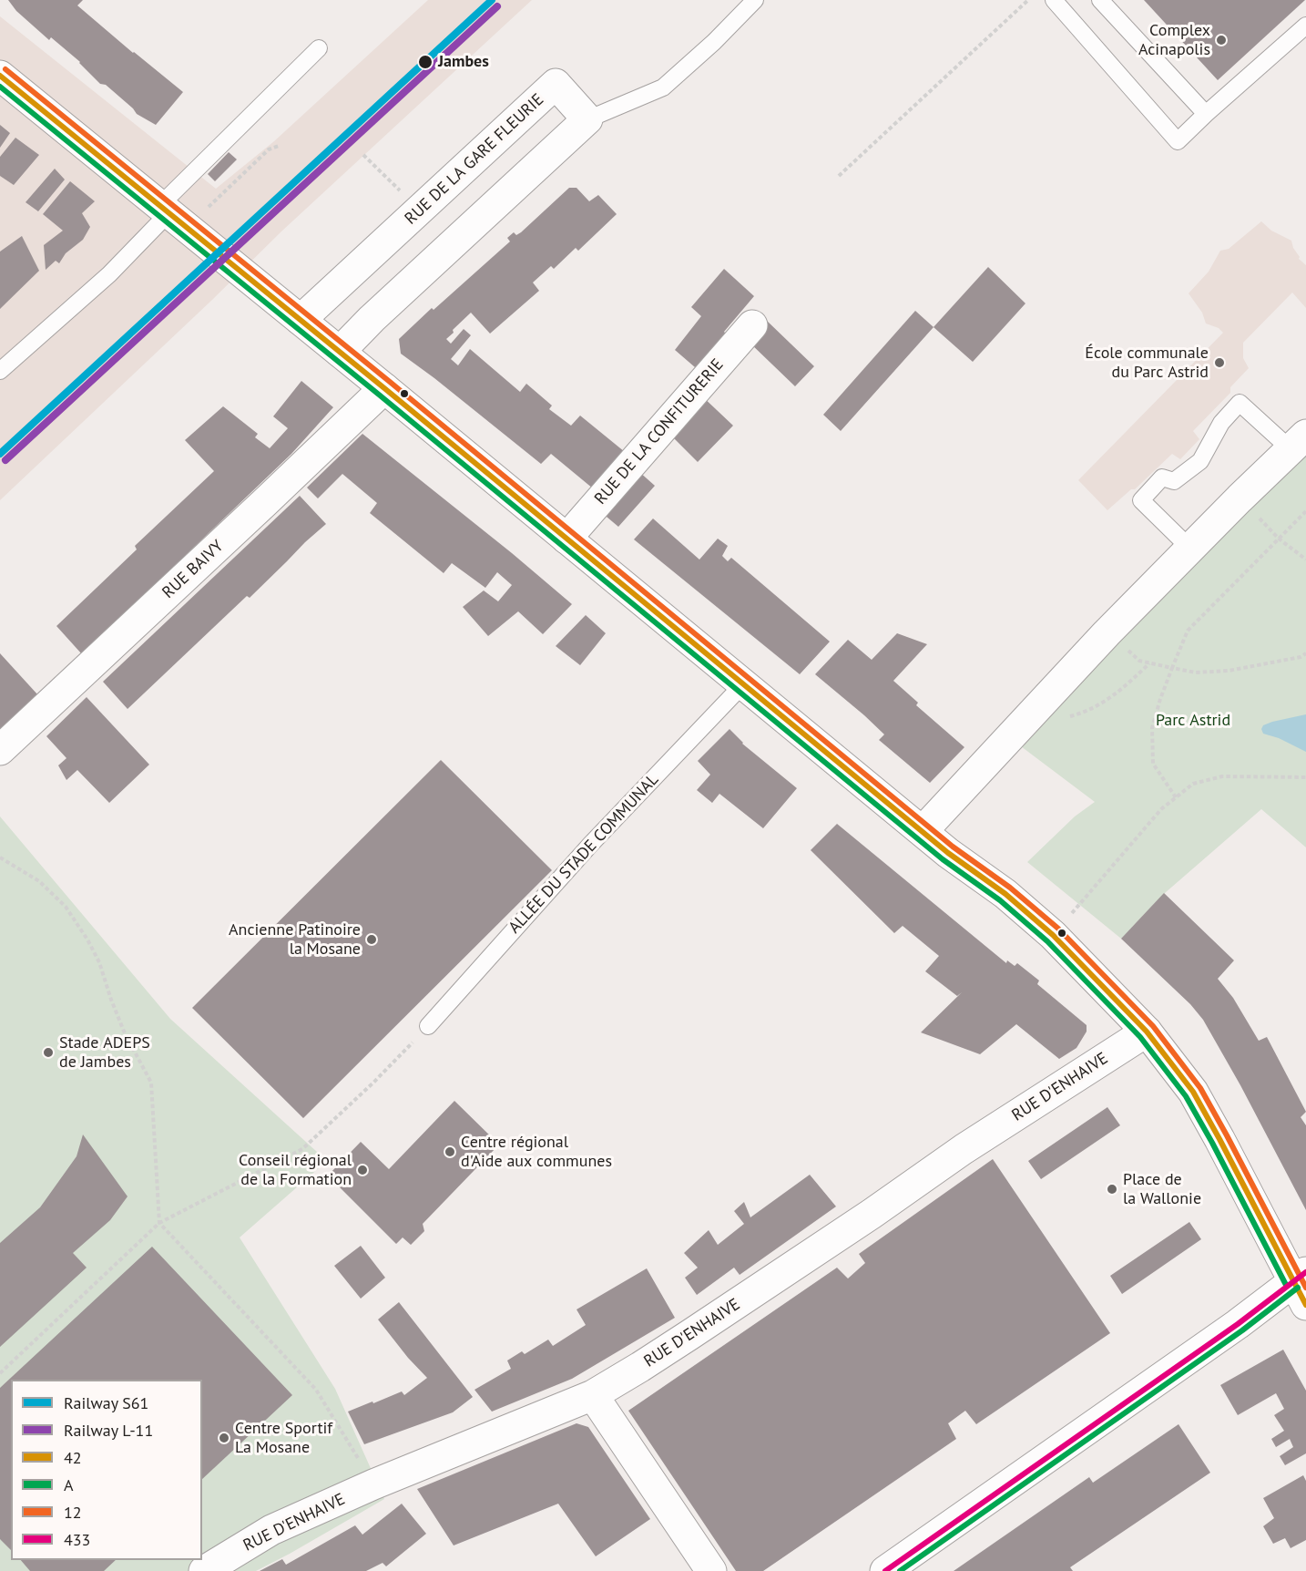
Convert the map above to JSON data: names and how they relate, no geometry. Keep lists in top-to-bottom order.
{
  "streets": {
    "street": [
      "RUE DE LA GARE FLEURIE",
      "RUE DE LA CONFITURERIE",
      "RUE BAIVY",
      "RUE D'ENHAIVE"
    ],
    "lane": ["ALLÉE DU STADE COMMUNAL"]
  },
  "parks": ["Parc Astrid"],
  "places": [
    "Complex Acinapolis",
    "Jambes",
    "École communale du Parc Astrid",
    "Ancienne Patinoire la Mosane",
    "Stade ADEPS de Jambes",
    "Centre régional d'Aide aux communes",
    "Conseil régional de la Formation",
    "Place de la Wallonie",
    "Centre Sportif La Mosane"
  ],
  "lines": [
    "rail line S61",
    "rail line L-11",
    "transit line 12",
    "transit line 42",
    "transit line A",
    "transit line 433"
  ],
  "legend": [
    "Railway S61",
    "Railway L-11",
    "42",
    "A",
    "12",
    "433"
  ]
}
